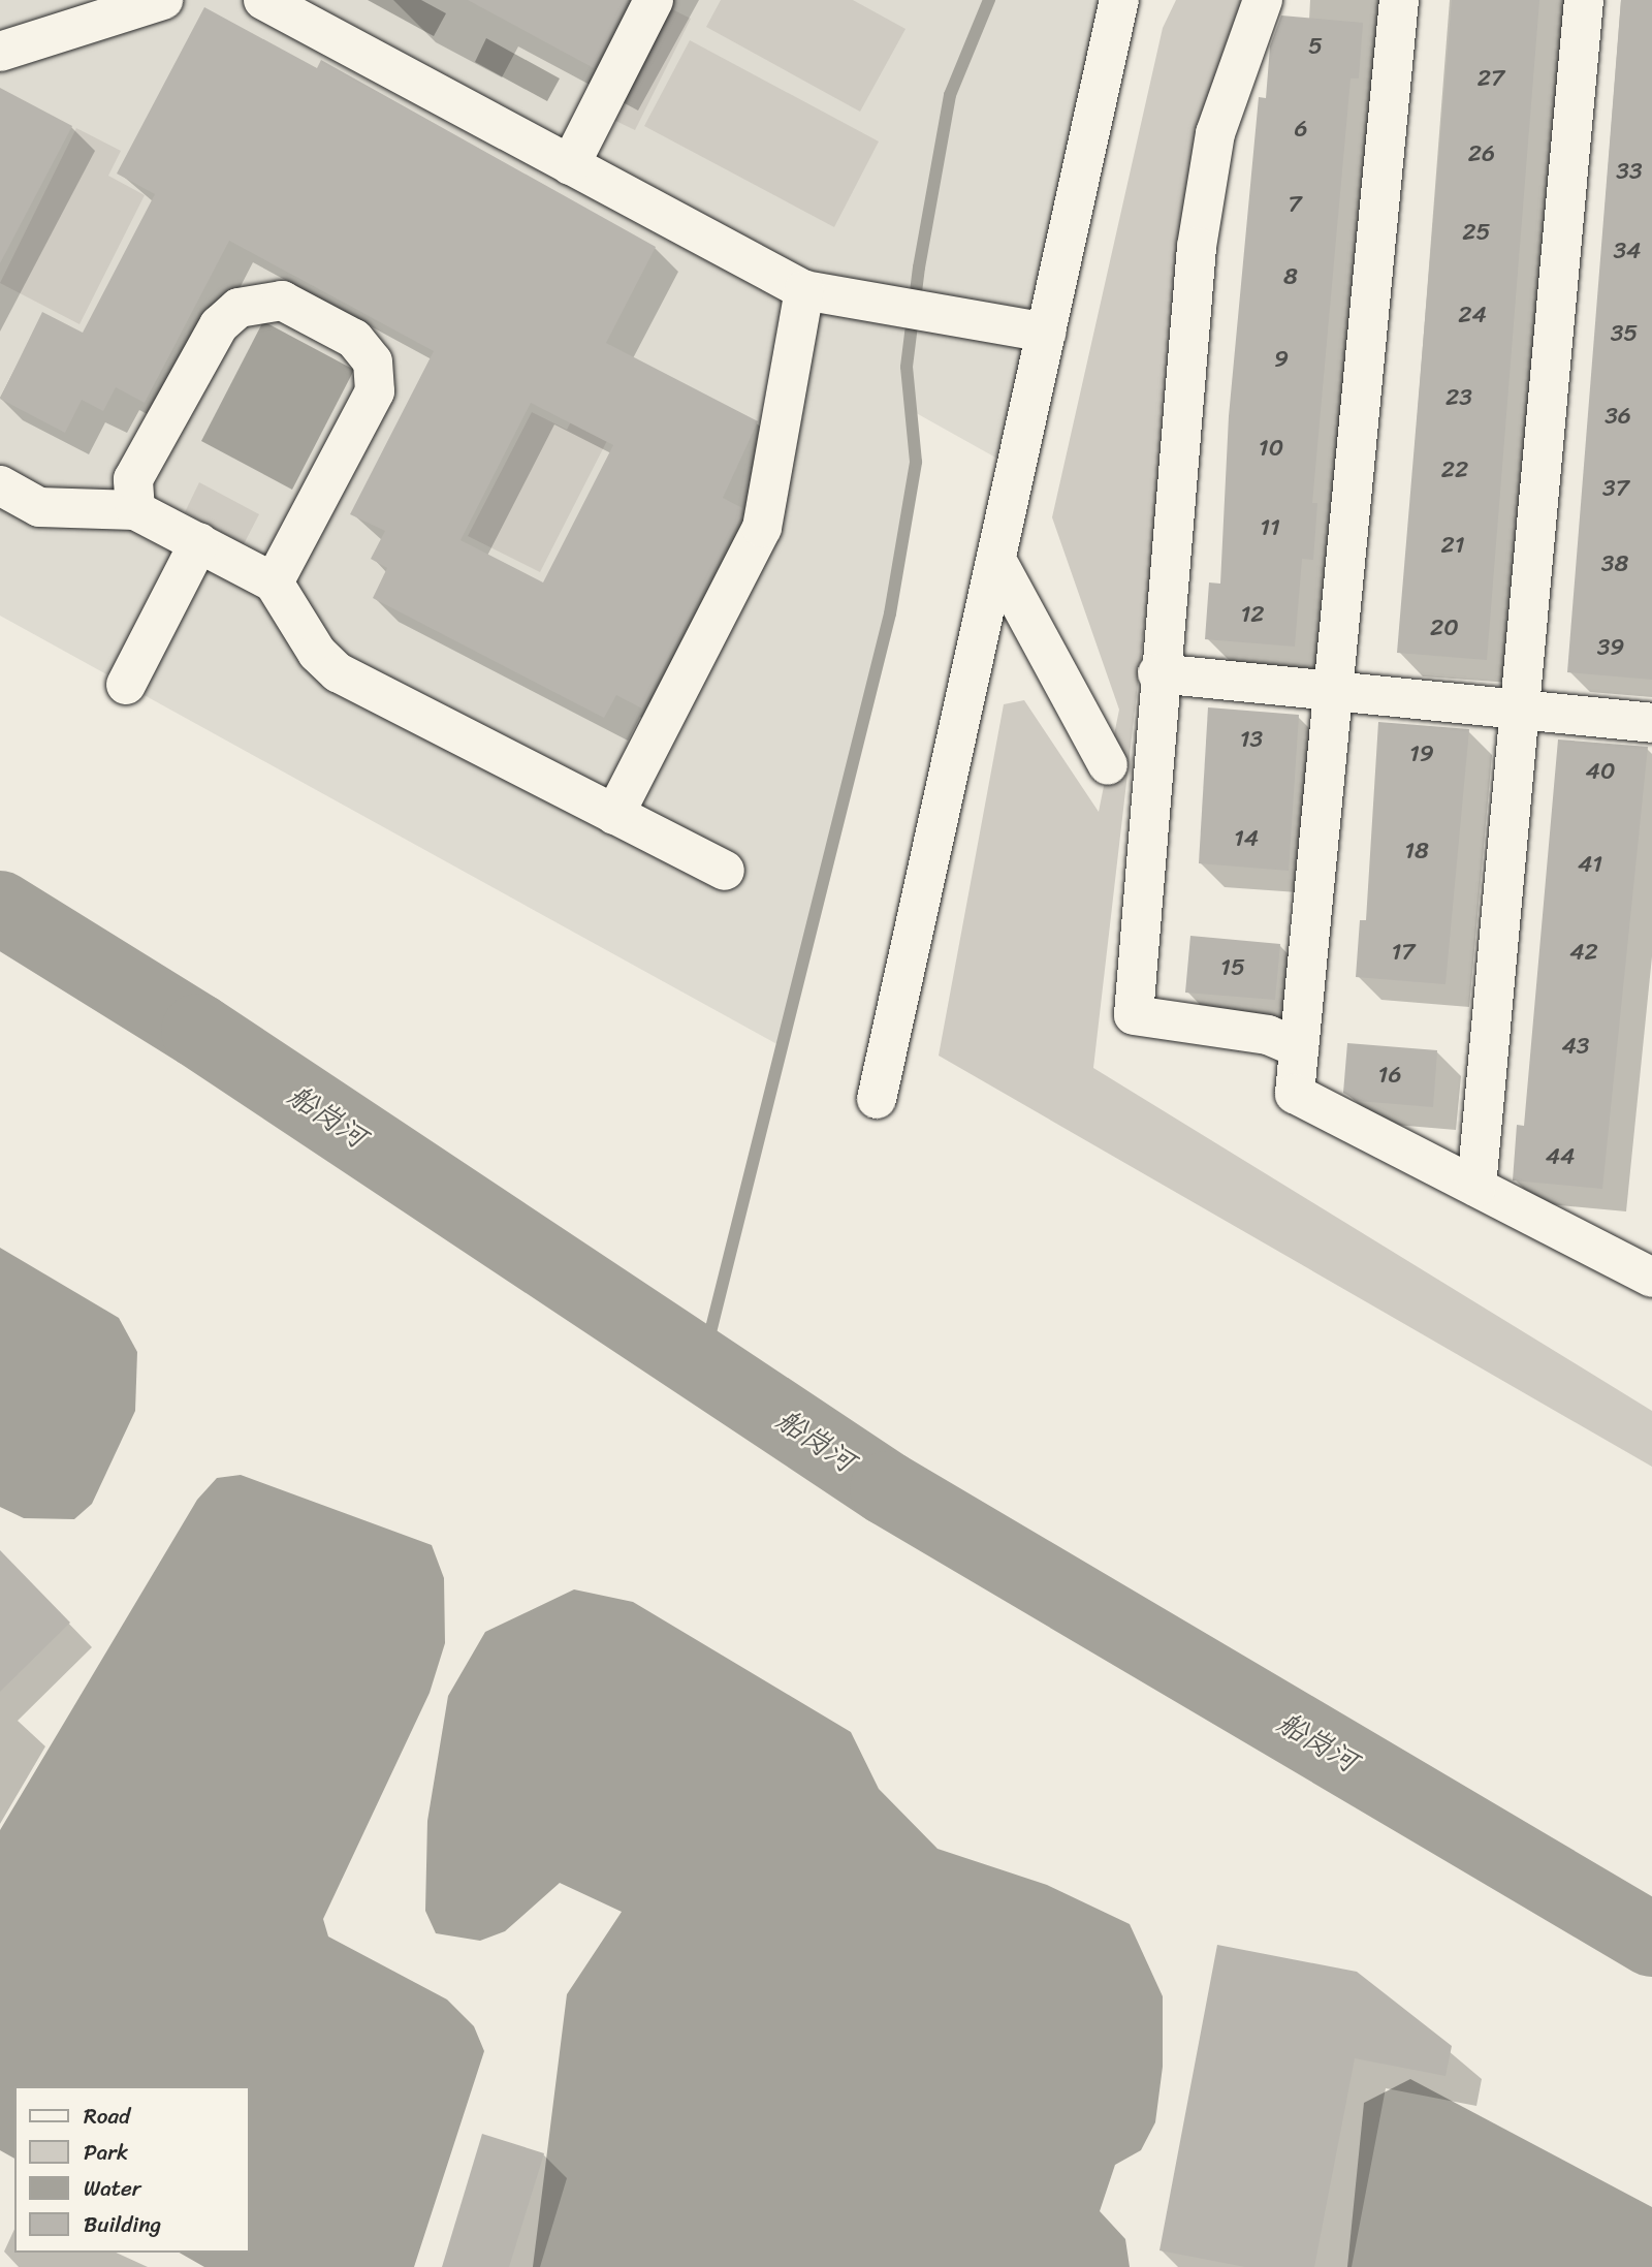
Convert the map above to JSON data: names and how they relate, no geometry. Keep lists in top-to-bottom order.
{
  "water": ["船岗河"],
  "house_numbers": [
    "5",
    "27",
    "6",
    "26",
    "33",
    "7",
    "25",
    "34",
    "8",
    "24",
    "35",
    "9",
    "23",
    "36",
    "10",
    "22",
    "37",
    "11",
    "21",
    "38",
    "12",
    "20",
    "39",
    "13",
    "19",
    "40",
    "14",
    "18",
    "41",
    "17",
    "42",
    "15",
    "43",
    "16",
    "44"
  ],
  "legend": [
    "Road",
    "Park",
    "Water",
    "Building"
  ]
}
